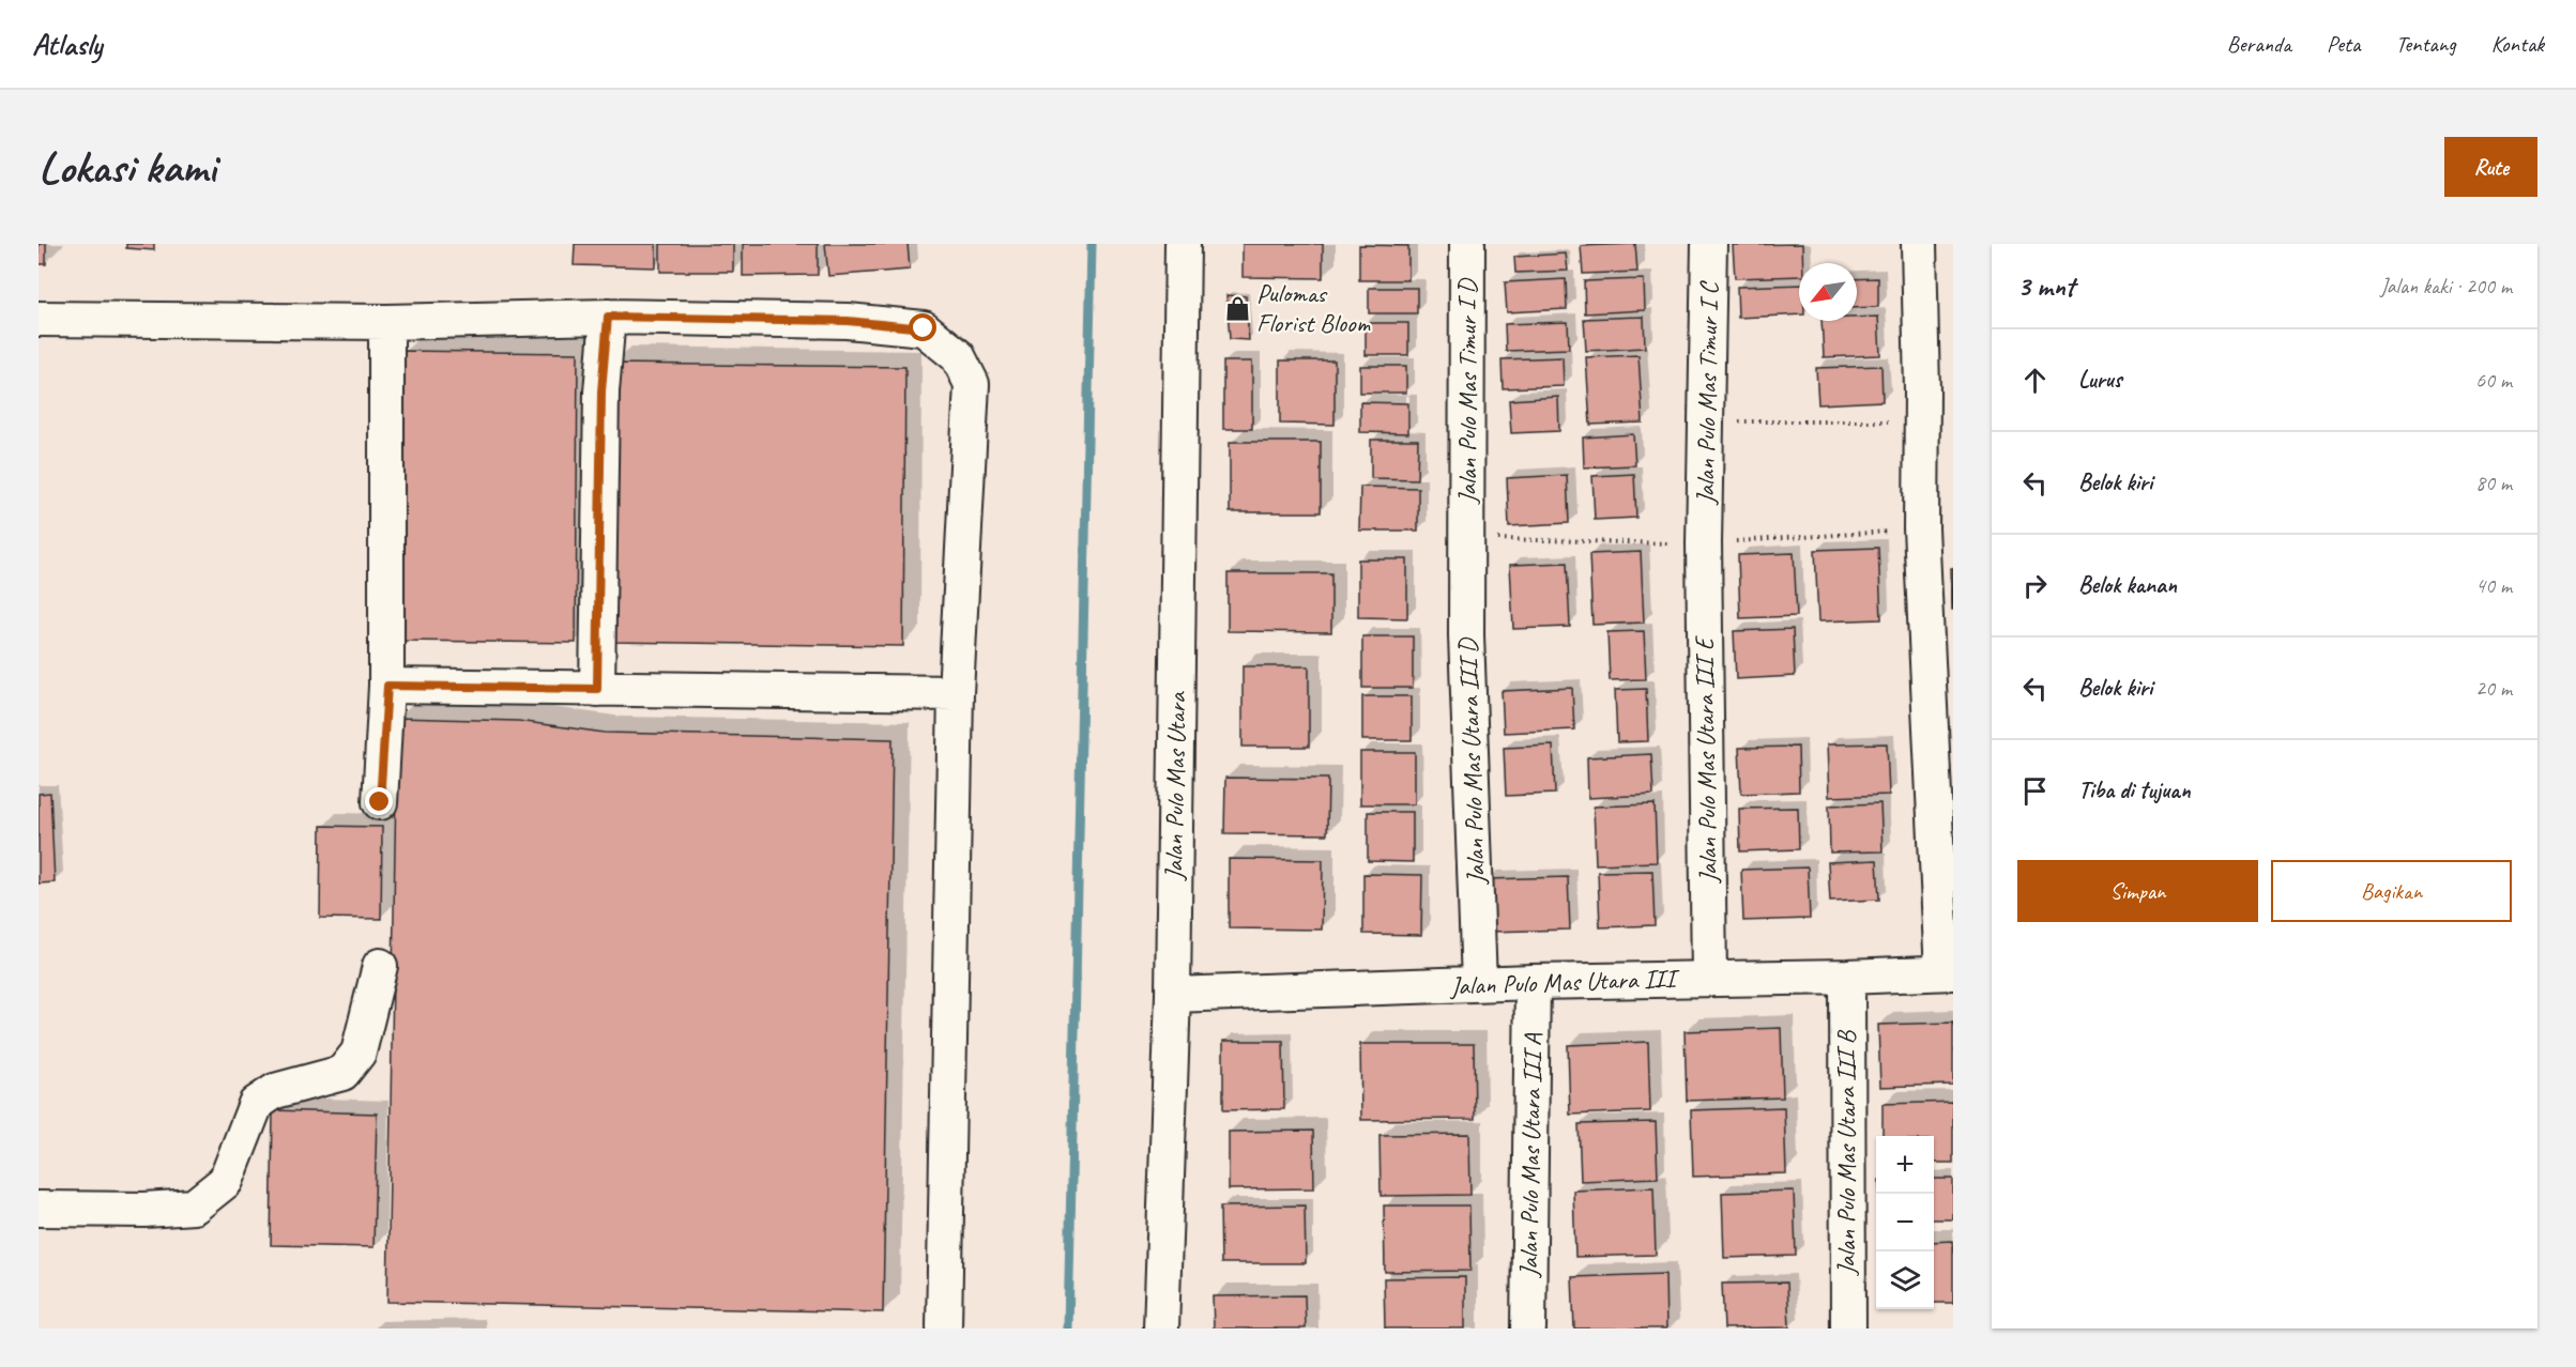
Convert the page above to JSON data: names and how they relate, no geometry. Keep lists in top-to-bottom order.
{
  "streets": {
    "street": [
      "Jalan Pulo Mas Timur I D",
      "Jalan Pulo Mas Timur I C",
      "Jalan Pulo Mas Utara III E",
      "Jalan Pulo Mas Utara III D",
      "Jalan Pulo Mas Utara",
      "Jalan Pulo Mas Utara III",
      "Jalan Pulo Mas Utara III B",
      "Jalan Pulo Mas Utara III A"
    ]
  },
  "crossings": [
    ["Jalan Pulo Mas Timur I D", "Jalan Pulo Mas Utara III D"],
    ["Jalan Pulo Mas Timur I C", "Jalan Pulo Mas Utara III E"],
    ["Jalan Pulo Mas Utara III E", "Jalan Pulo Mas Utara III"],
    ["Jalan Pulo Mas Utara III D", "Jalan Pulo Mas Utara III"],
    ["Jalan Pulo Mas Utara", "Jalan Pulo Mas Utara III"],
    ["Jalan Pulo Mas Utara III", "Jalan Pulo Mas Utara III B"],
    ["Jalan Pulo Mas Utara III", "Jalan Pulo Mas Utara III A"]
  ],
  "places": {
    "shop": ["Pulomas Florist Bloom"]
  },
  "north": "bottom left",
  "page": {
    "header": "Atlasly",
    "nav": [
      "Beranda",
      "Peta",
      "Tentang",
      "Kontak"
    ],
    "buttons": [
      "Rute",
      ["Simpan", "Bagikan"]
    ],
    "title": "Lokasi kami",
    "heading": ["3 mnt", "Jalan kaki · 200 m"],
    "list": [
      ["Lurus", "60 m"],
      ["Belok kiri", "80 m"],
      ["Belok kanan", "40 m"],
      ["Belok kiri", "20 m"],
      "Tiba di tujuan"
    ],
    "map_buttons": ["+", "−"]
  }
}
